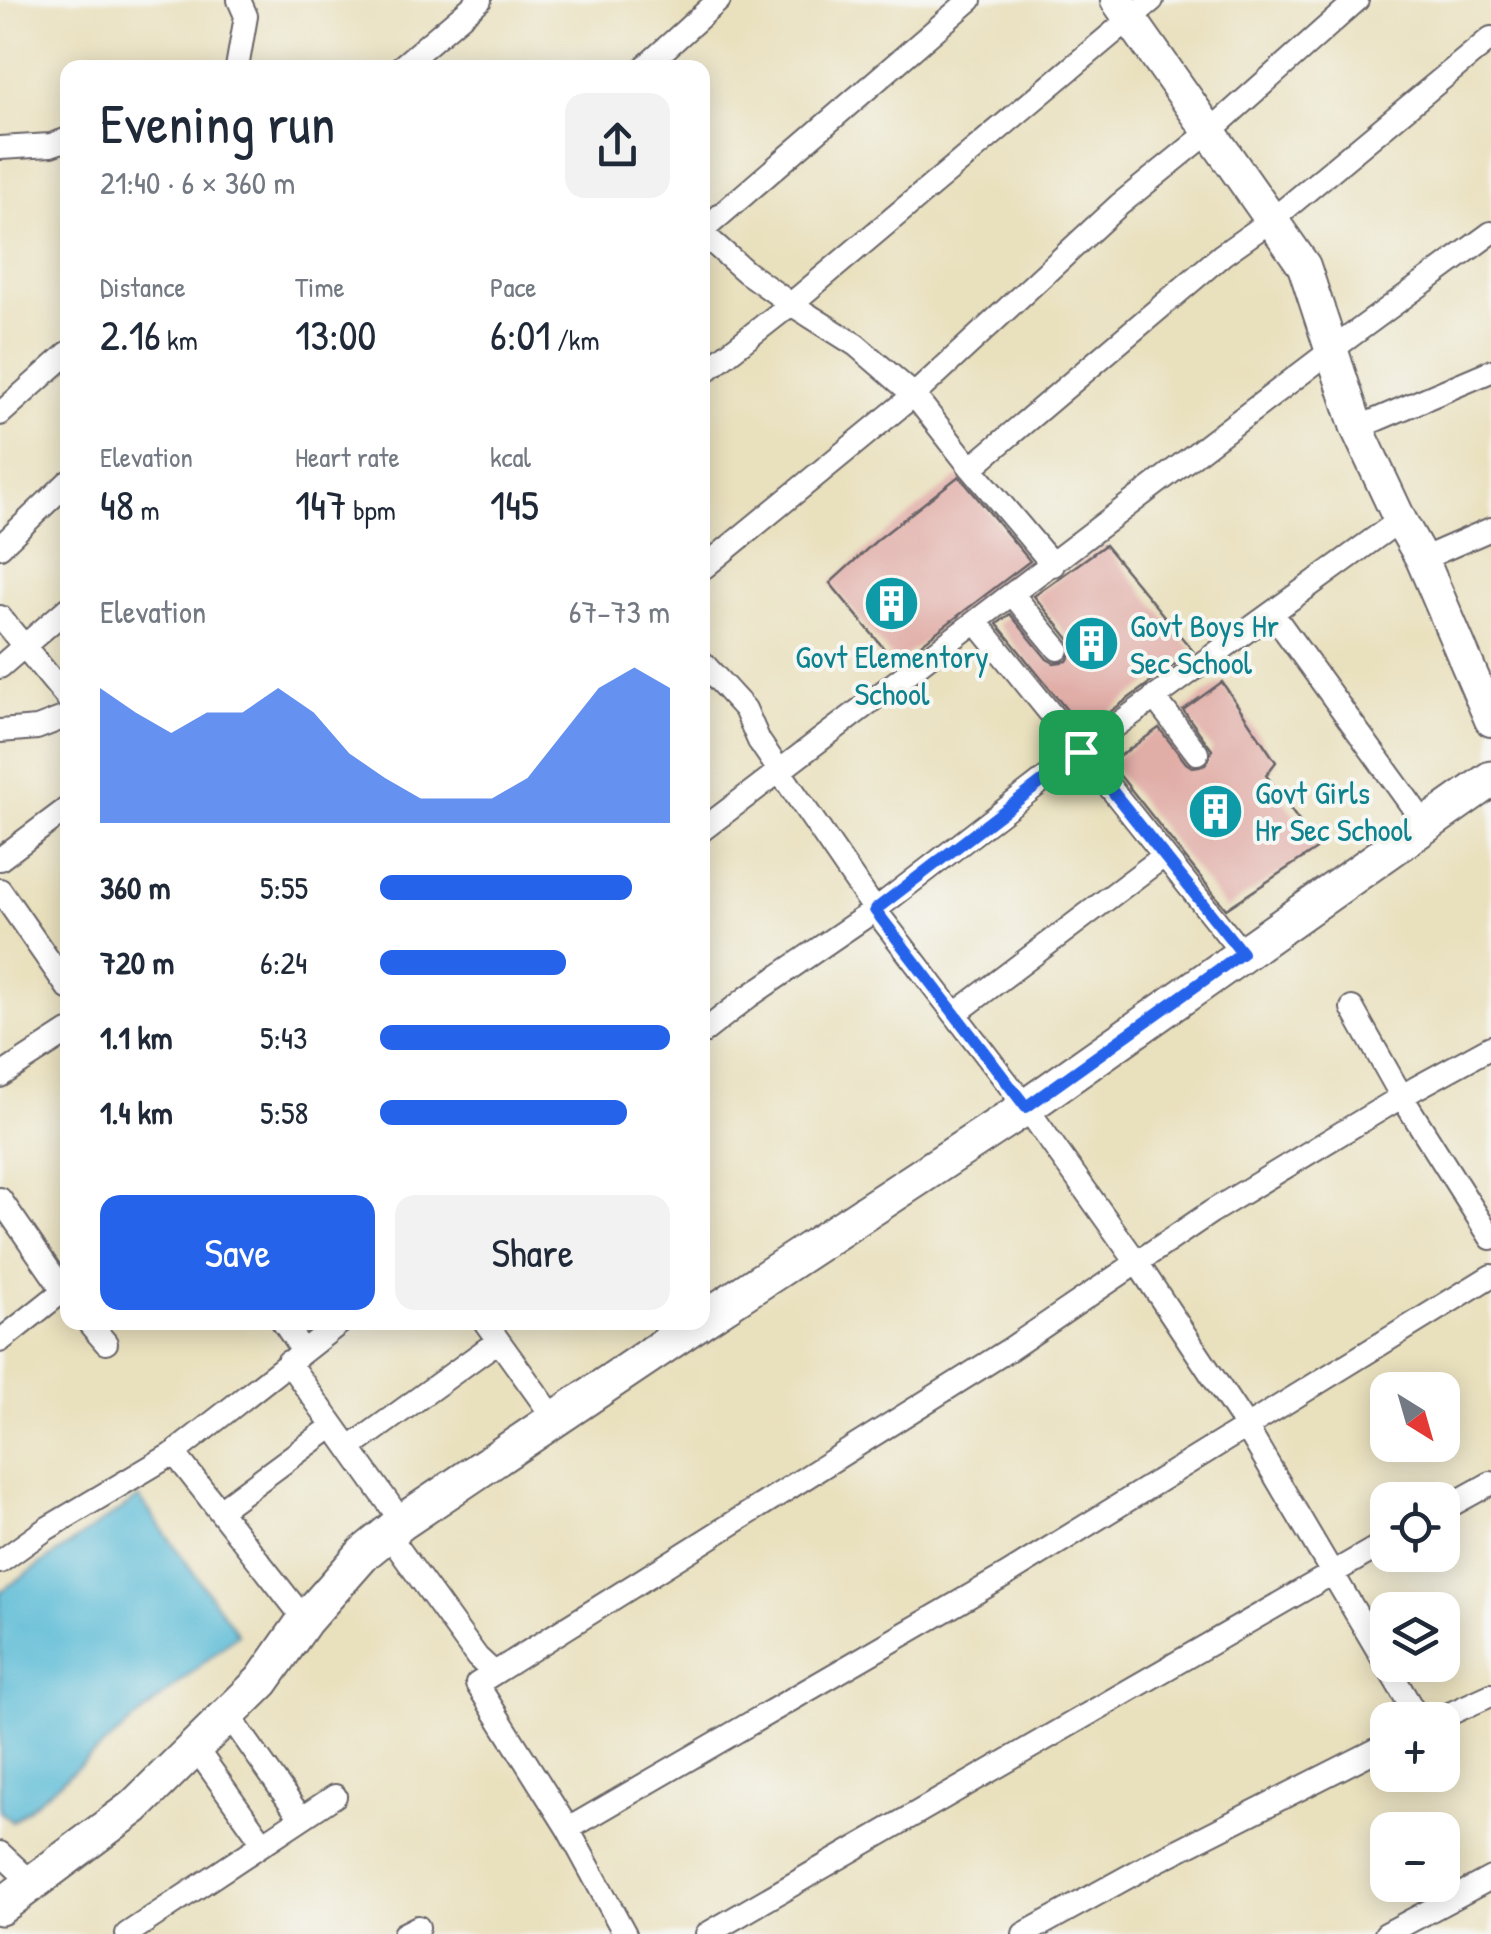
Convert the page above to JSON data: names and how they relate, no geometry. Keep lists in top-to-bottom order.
{
  "places": {
    "building": ["Govt Elementory School", "Govt Boys Hr Sec School", "Govt Girls Hr Sec School"]
  },
  "north": "bottom right",
  "page": {
    "heading": ["Evening run", "21:40 · 6 × 360 m"],
    "stats": [
      ["Distance", "2.16 km"],
      ["Time", "13:00"],
      ["Pace", "6:01 /km"],
      ["Elevation", "48 m"],
      ["Heart rate", "147 bpm"],
      ["kcal", "145"]
    ],
    "chart": ["Elevation", "67–73 m"],
    "list": [
      {
        "name": "360 m",
        "note": "5:55"
      },
      {
        "name": "720 m",
        "note": "6:24"
      },
      {
        "name": "1.1 km",
        "note": "5:43"
      },
      {
        "name": "1.4 km",
        "note": "5:58"
      }
    ],
    "buttons": ["Save", "Share"],
    "map_buttons": ["+", "−"]
  }
}
